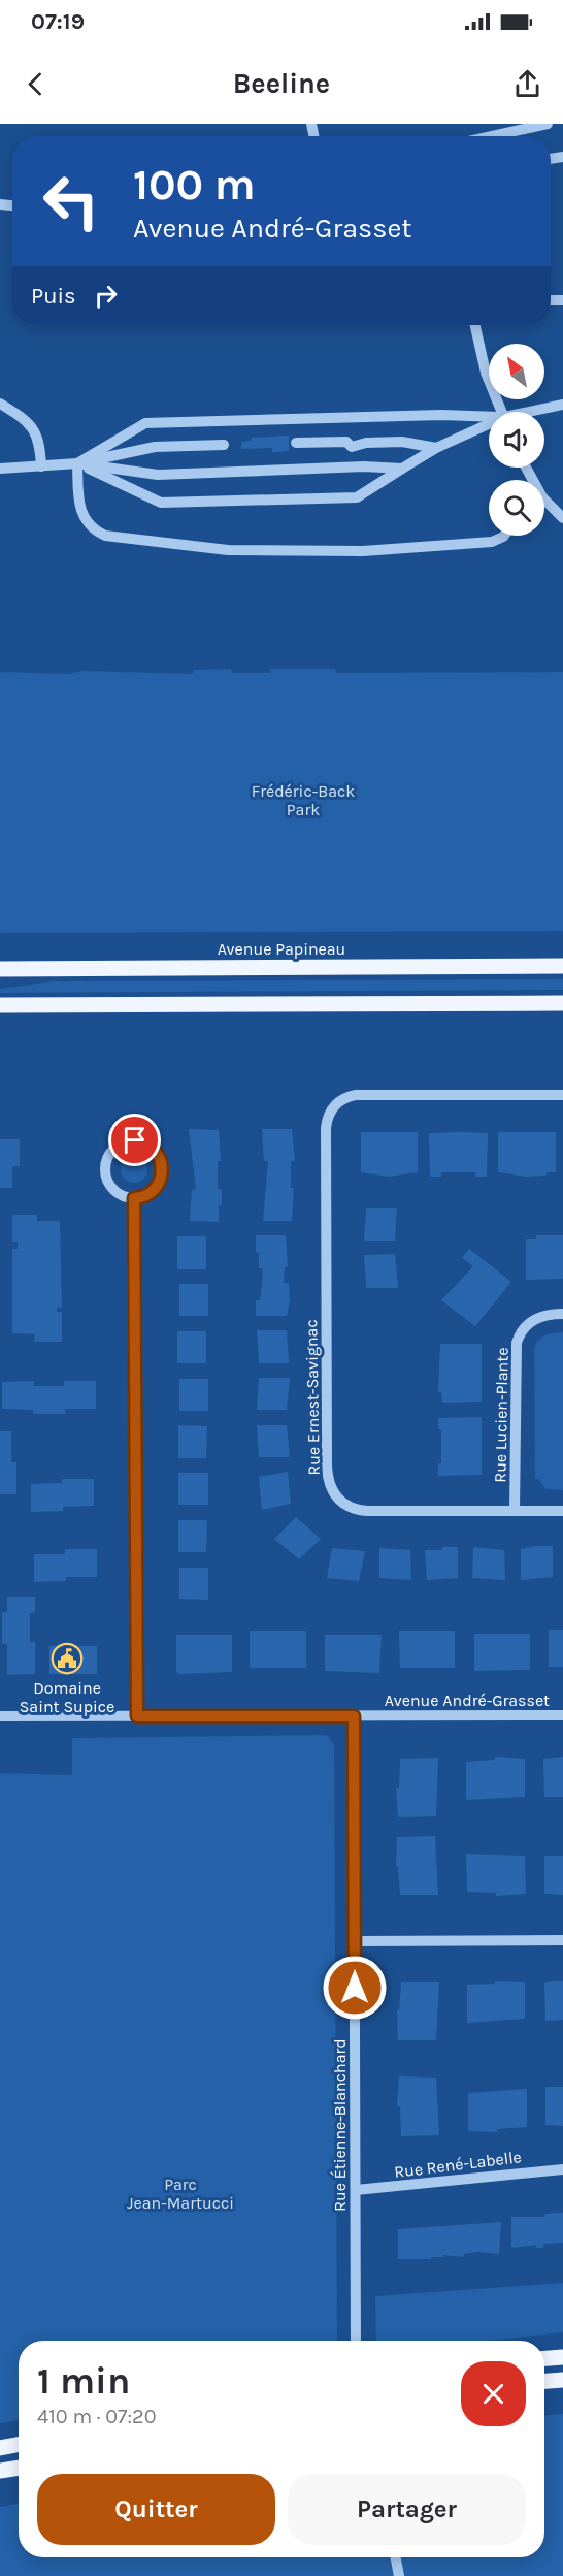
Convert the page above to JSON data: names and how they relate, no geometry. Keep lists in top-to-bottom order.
{
  "streets": {
    "main road": ["Avenue Papineau"],
    "street": [
      "Rue Ernest-Savignac",
      "Rue Lucien-Plante",
      "Avenue André-Grasset",
      "Rue Étienne-Blanchard",
      "Rue René-Labelle"
    ]
  },
  "crossings": [
    ["Rue Ernest-Savignac", "Rue Lucien-Plante"],
    ["Avenue André-Grasset", "Rue Étienne-Blanchard"],
    ["Rue Étienne-Blanchard", "Rue René-Labelle"]
  ],
  "parks": ["Frédéric-Back Park", "Parc Jean-Martucci"],
  "places": {
    "public building": ["Domaine Saint Supice"]
  },
  "north": "top left",
  "page": {
    "status": "07:19",
    "header": "Beeline",
    "turn": ["100 m", "Avenue André-Grasset"],
    "then": "Puis",
    "heading": ["1 min", "410 m · 07:20"],
    "buttons": ["Quitter", "Partager"]
  }
}
